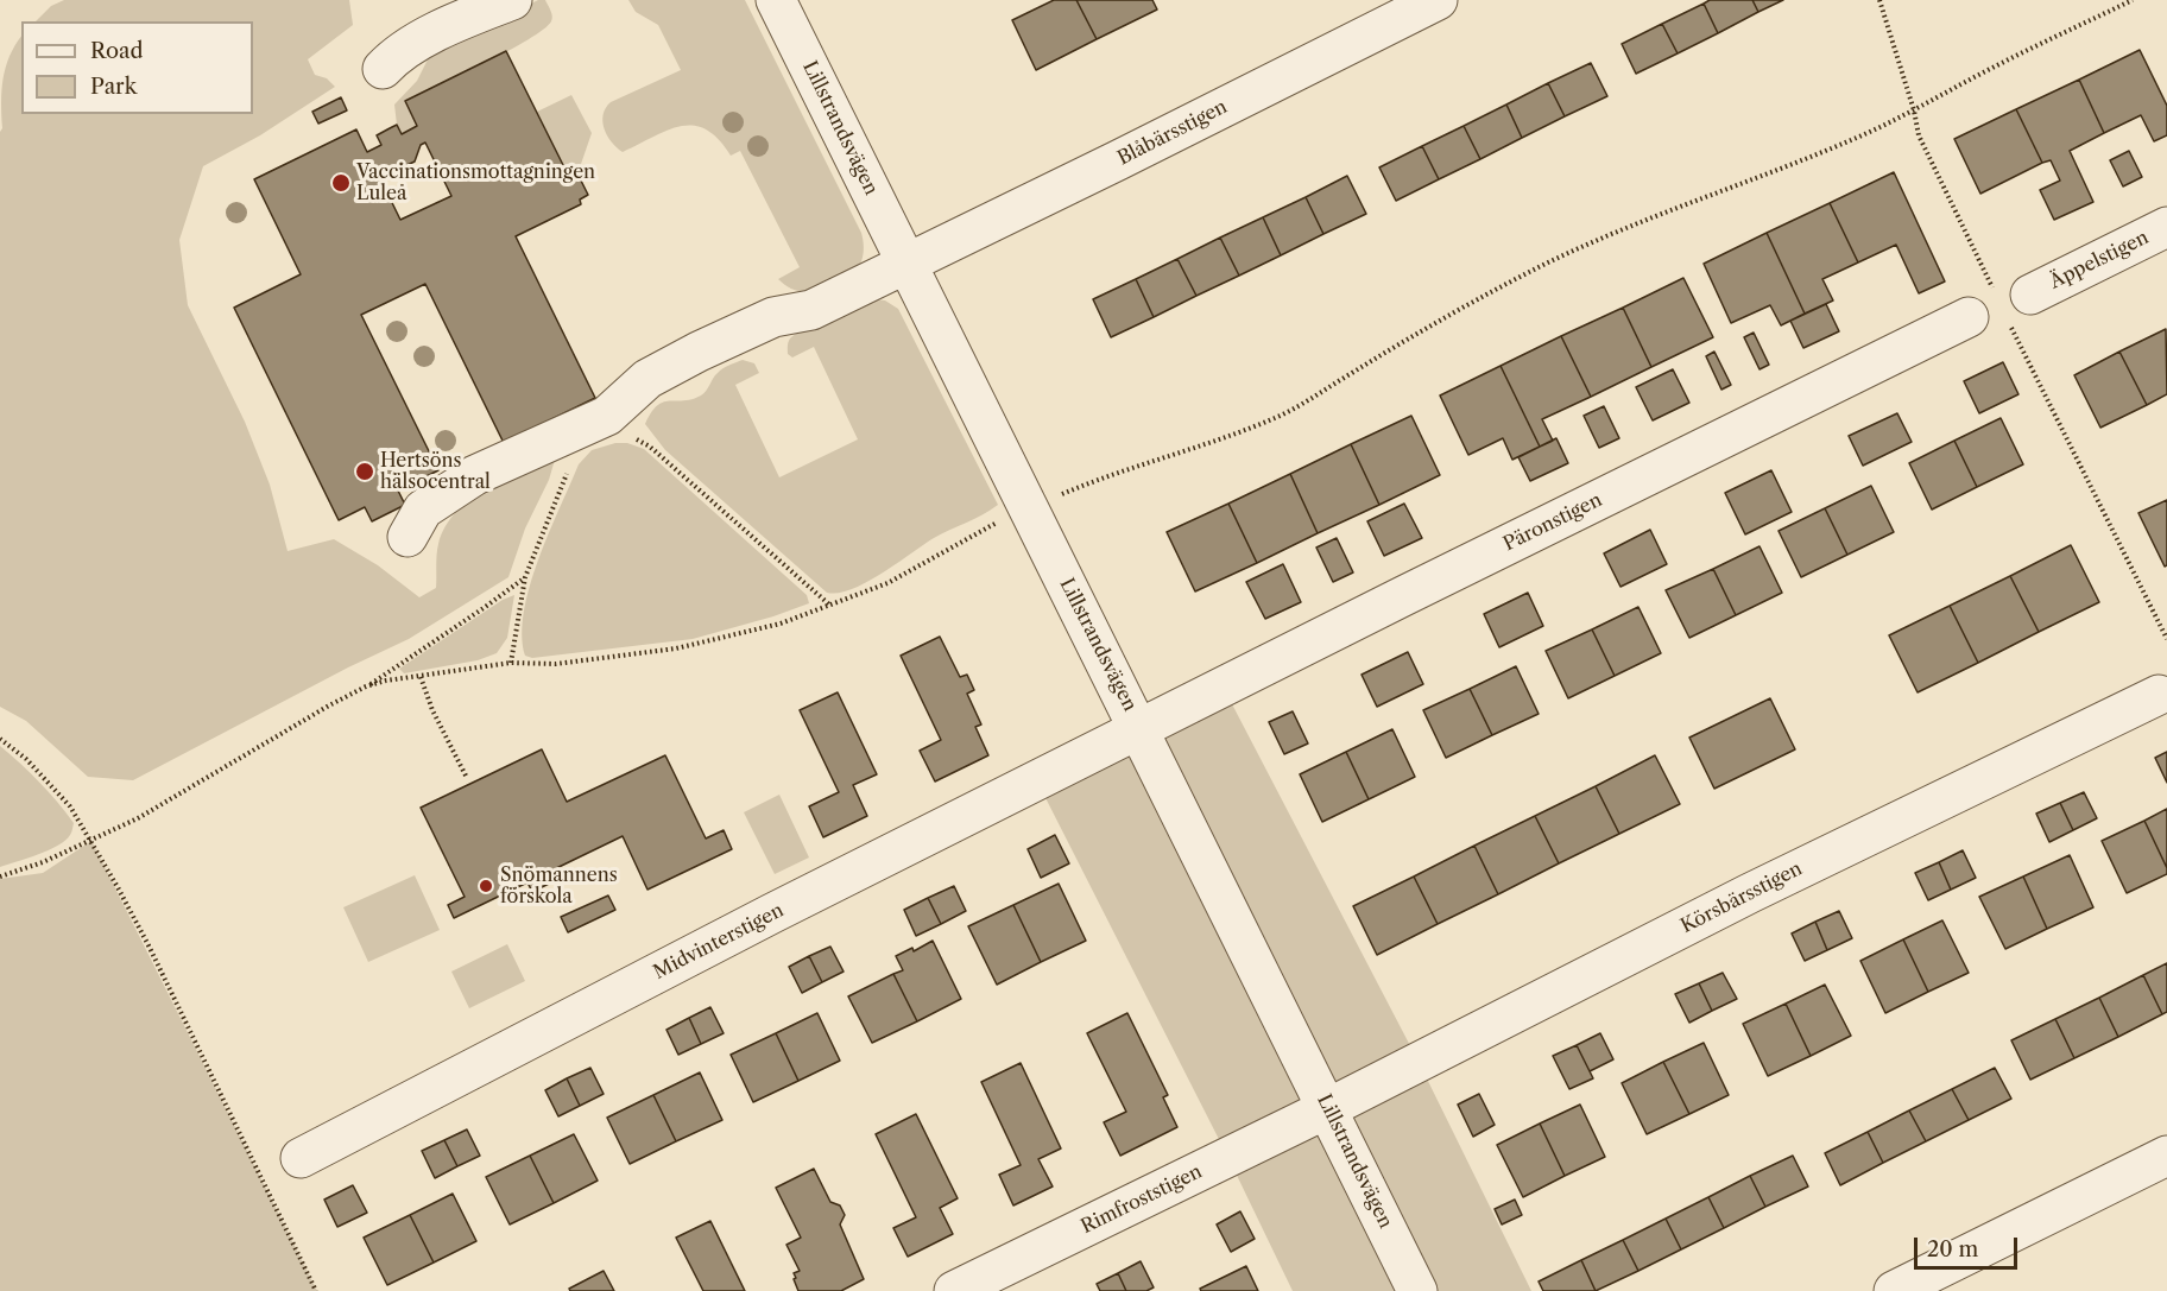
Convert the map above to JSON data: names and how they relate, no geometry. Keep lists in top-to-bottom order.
{
  "streets": {
    "street": [
      "Lillstrandsvägen",
      "Blåbärsstigen",
      "Äppelstigen",
      "Päronstigen",
      "Körsbärsstigen",
      "Midvinterstigen",
      "Rimfroststigen"
    ]
  },
  "crossings": [
    ["Lillstrandsvägen", "Blåbärsstigen"],
    ["Lillstrandsvägen", "Päronstigen"],
    ["Lillstrandsvägen", "Körsbärsstigen"],
    ["Lillstrandsvägen", "Midvinterstigen"],
    ["Lillstrandsvägen", "Rimfroststigen"],
    ["Päronstigen", "Midvinterstigen"],
    ["Körsbärsstigen", "Rimfroststigen"]
  ],
  "places": ["Vaccinationsmottagningen Luleå", "Hertsöns hälsocentral", "Snömannens förskola"],
  "legend": ["Road", "Park"],
  "scale_bar": "20 m"
}
